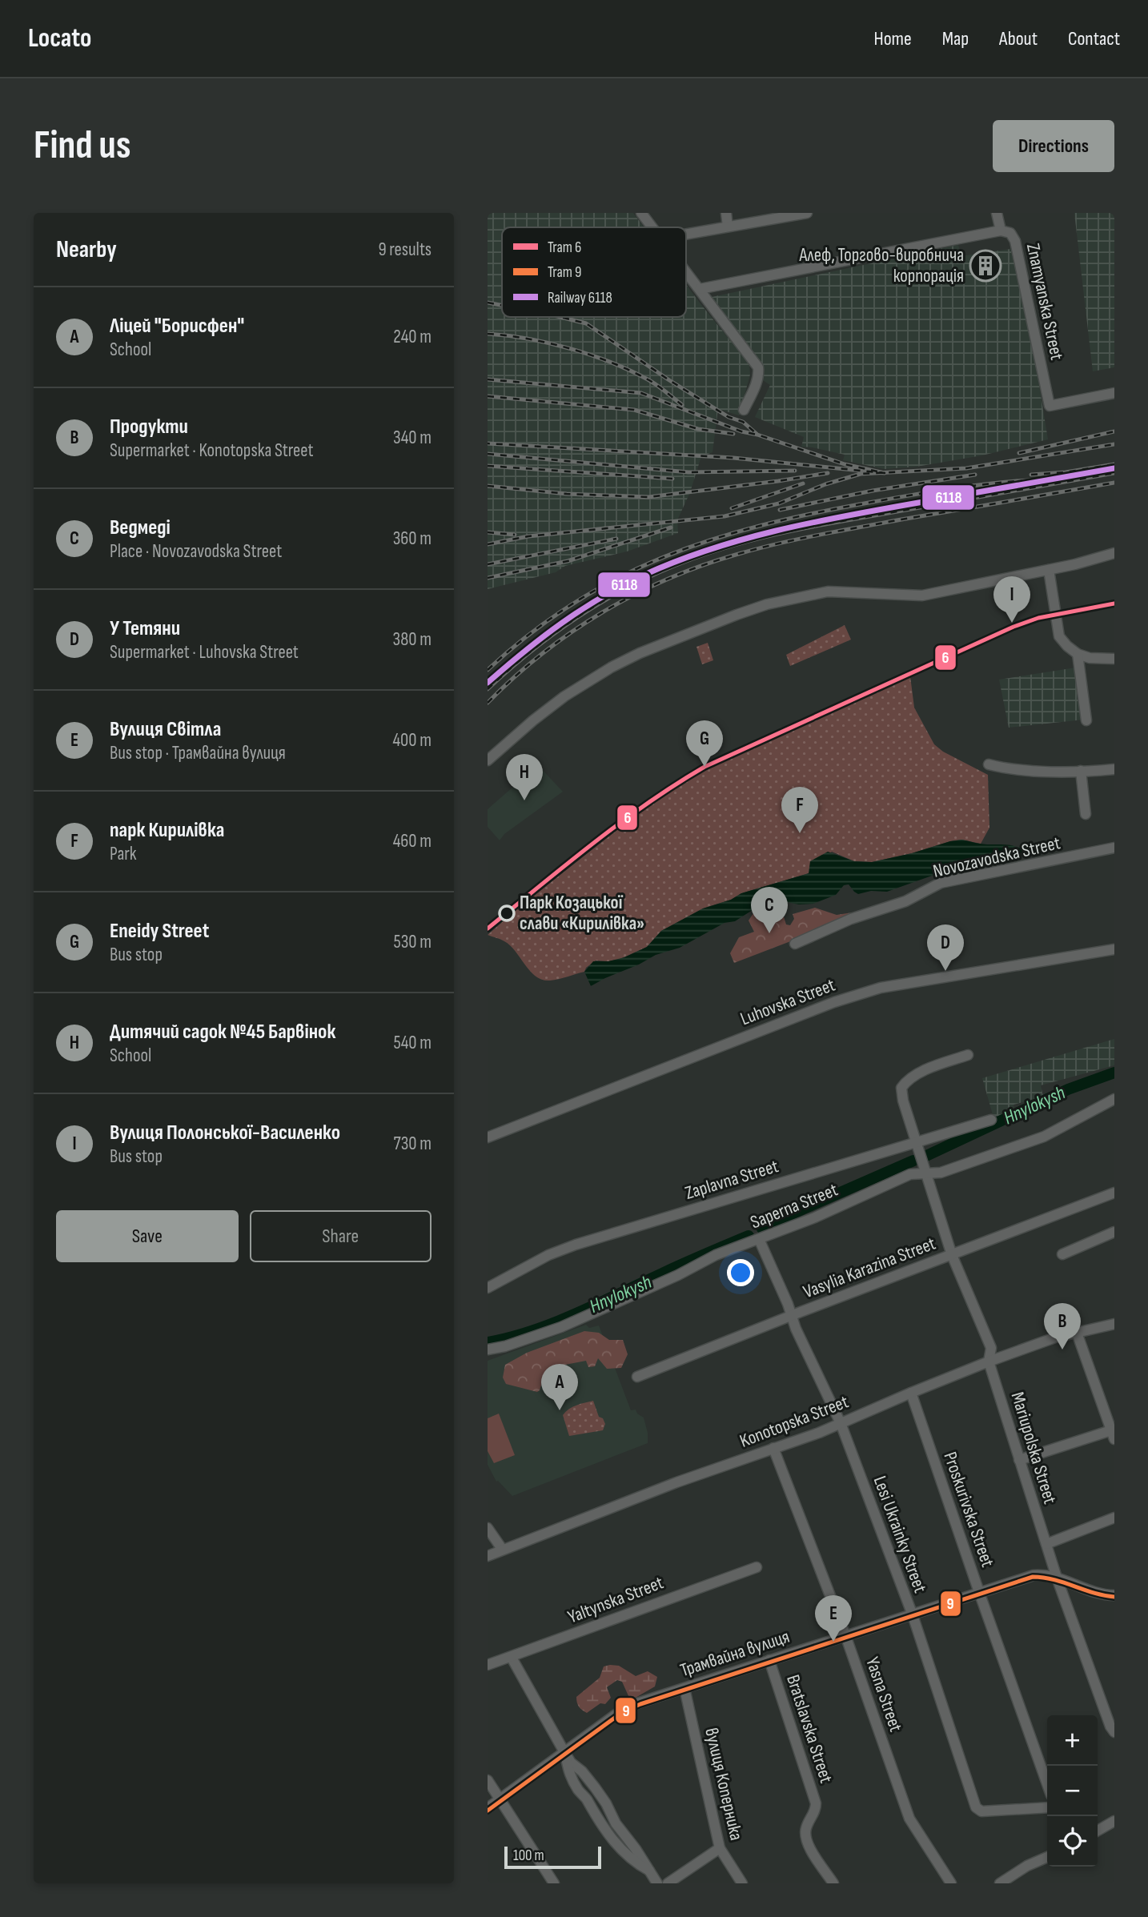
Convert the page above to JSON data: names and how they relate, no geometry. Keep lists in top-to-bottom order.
{
  "streets": {
    "street": [
      "Znamyanska Street",
      "Novozavodska Street",
      "Luhovska Street",
      "Zaplavna Street",
      "Saperna Street",
      "Vasylia Karazina Street",
      "Konotopska Street",
      "Mariupolska Street",
      "Proskurivska Street",
      "Lesi Ukrainky Street",
      "Yaltynska Street",
      "Трамвайна вулиця",
      "Yasna Street",
      "Bratslavska Street",
      "вулиця Коперника"
    ]
  },
  "crossings": [
    ["Zaplavna Street", "Mariupolska Street"],
    ["Saperna Street", "Mariupolska Street"],
    ["Saperna Street", "Lesi Ukrainky Street"],
    ["Vasylia Karazina Street", "Mariupolska Street"],
    ["Vasylia Karazina Street", "Lesi Ukrainky Street"],
    ["Konotopska Street", "Mariupolska Street"],
    ["Konotopska Street", "Proskurivska Street"],
    ["Konotopska Street", "Lesi Ukrainky Street"],
    ["Konotopska Street", "Yasna Street"],
    ["Mariupolska Street", "Трамвайна вулиця"],
    ["Proskurivska Street", "Трамвайна вулиця"],
    ["Lesi Ukrainky Street", "Трамвайна вулиця"],
    ["Трамвайна вулиця", "Yasna Street"],
    ["Трамвайна вулиця", "Bratslavska Street"],
    ["Трамвайна вулиця", "вулиця Коперника"]
  ],
  "water": ["Hnylokysh"],
  "places": {
    "building": ["Алеф, Торгово-виробнича корпорація"],
    "other": ["Парк Козацької слави «Кирилівка»"]
  },
  "lines": ["rail line 6118", "tram line 6", "tram line 9"],
  "legend": ["Tram 6", "Tram 9", "Railway 6118"],
  "scale_bar": "100 m",
  "page": {
    "header": "Locato",
    "nav": [
      "Home",
      "Map",
      "About",
      "Contact"
    ],
    "buttons": [
      "Directions",
      ["Save", "Share"]
    ],
    "title": "Find us",
    "heading": ["Nearby", "9 results"],
    "list": [
      {
        "mark": "A",
        "name": "Ліцей \"Борисфен\"",
        "note": "School",
        "value": "240 m"
      },
      {
        "mark": "B",
        "name": "Продукти",
        "note": "Supermarket · Konotopska Street",
        "value": "340 m"
      },
      {
        "mark": "C",
        "name": "Ведмеді",
        "note": "Place · Novozavodska Street",
        "value": "360 m"
      },
      {
        "mark": "D",
        "name": "У Тетяни",
        "note": "Supermarket · Luhovska Street",
        "value": "380 m"
      },
      {
        "mark": "E",
        "name": "Вулиця Світла",
        "note": "Bus stop · Трамвайна вулиця",
        "value": "400 m"
      },
      {
        "mark": "F",
        "name": "парк Кирилівка",
        "note": "Park",
        "value": "460 m"
      },
      {
        "mark": "G",
        "name": "Eneidy Street",
        "note": "Bus stop",
        "value": "530 m"
      },
      {
        "mark": "H",
        "name": "Дитячий садок №45 Барвінок",
        "note": "School",
        "value": "540 m"
      },
      {
        "mark": "I",
        "name": "Вулиця Полонської-Василенко",
        "note": "Bus stop",
        "value": "730 m"
      }
    ],
    "pins": [
      "I",
      "G",
      "H",
      "F",
      "C",
      "D",
      "B",
      "A",
      "E"
    ],
    "map_buttons": ["+", "−"],
    "scale": "100 m"
  }
}
